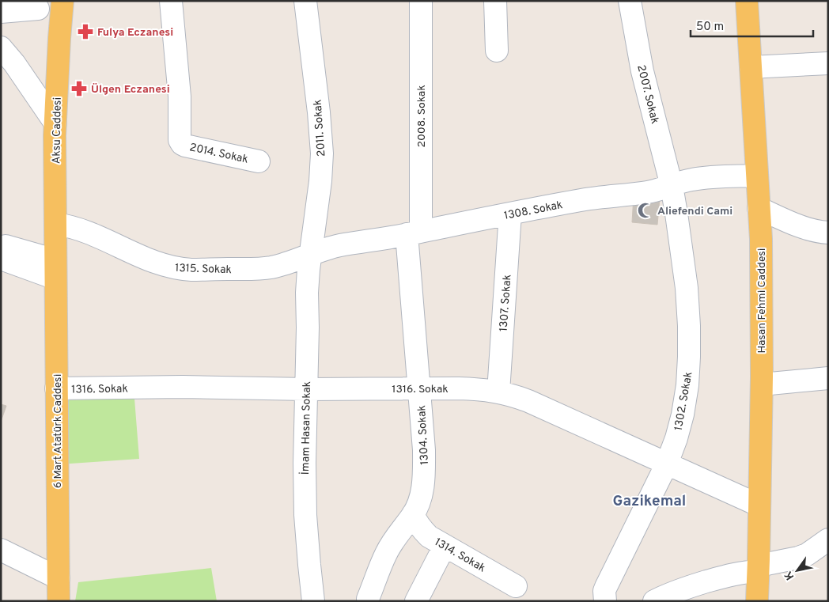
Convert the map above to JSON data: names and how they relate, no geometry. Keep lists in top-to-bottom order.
{
  "streets": {
    "main road": ["Aksu Caddesi", "Hasan Fehmi Caddesi", "6 Mart Atatürk Caddesi"],
    "street": [
      "2007. Sokak",
      "2008. Sokak",
      "2011. Sokak",
      "2014. Sokak",
      "1308. Sokak",
      "1315. Sokak",
      "1307. Sokak",
      "1316. Sokak",
      "1302. Sokak",
      "İmam Hasan Sokak",
      "1304. Sokak",
      "1314. Sokak"
    ]
  },
  "crossings": [
    ["2007. Sokak", "1308. Sokak"],
    ["2007. Sokak", "1302. Sokak"],
    ["2008. Sokak", "1308. Sokak"],
    ["2008. Sokak", "1304. Sokak"],
    ["2011. Sokak", "1308. Sokak"],
    ["2011. Sokak", "1315. Sokak"],
    ["2011. Sokak", "İmam Hasan Sokak"],
    ["Aksu Caddesi", "1315. Sokak"],
    ["Aksu Caddesi", "6 Mart Atatürk Caddesi"],
    ["1308. Sokak", "1315. Sokak"],
    ["1308. Sokak", "Hasan Fehmi Caddesi"],
    ["1308. Sokak", "1307. Sokak"],
    ["1308. Sokak", "1302. Sokak"],
    ["1308. Sokak", "İmam Hasan Sokak"],
    ["1308. Sokak", "1304. Sokak"],
    ["1315. Sokak", "İmam Hasan Sokak"],
    ["Hasan Fehmi Caddesi", "1316. Sokak"],
    ["1307. Sokak", "1316. Sokak"],
    ["1316. Sokak", "1302. Sokak"],
    ["1316. Sokak", "İmam Hasan Sokak"],
    ["1316. Sokak", "6 Mart Atatürk Caddesi"],
    ["1316. Sokak", "1304. Sokak"],
    ["1304. Sokak", "1314. Sokak"]
  ],
  "districts": ["Gazikemal"],
  "places": {
    "pharmacy": ["Fulya Eczanesi", "Ülgen Eczanesi"],
    "mosque": ["Aliefendi Cami"]
  },
  "scale_bar": "50 m",
  "north": "bottom left"
}
